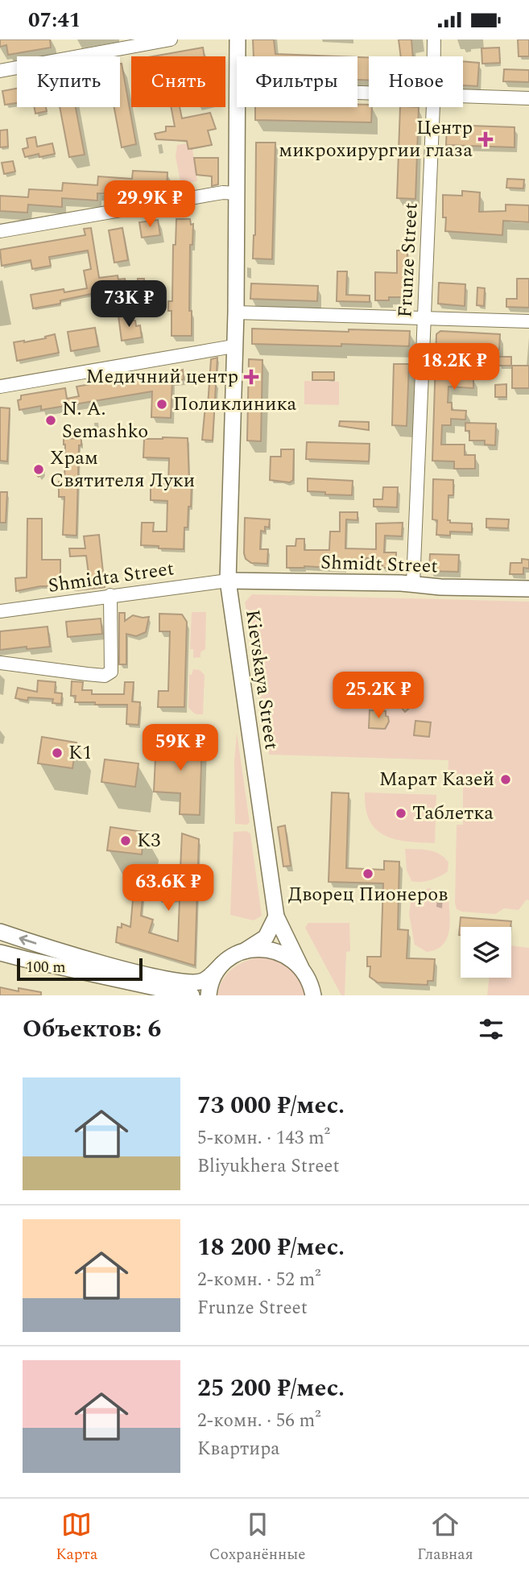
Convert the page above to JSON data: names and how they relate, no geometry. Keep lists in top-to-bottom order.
{
  "streets": {
    "main road": ["Shmidt Street", "Kievskaya Street"],
    "street": ["Frunze Street", "Shmidta Street"]
  },
  "crossings": [
    ["Frunze Street", "Shmidt Street"],
    ["Shmidt Street", "Shmidta Street"],
    ["Shmidt Street", "Kievskaya Street"],
    ["Shmidta Street", "Kievskaya Street"]
  ],
  "places": {
    "health": ["Центр микрохирургии глаза", "Медичний центр"],
    "other": [
      "Поликлиника",
      "N. A. Semashko",
      "Храм Святителя Луки",
      "К1",
      "Марат Казей",
      "Таблетка",
      "К3",
      "Дворец Пионеров"
    ]
  },
  "scale_bar": "100 m",
  "page": {
    "status": "07:41",
    "chip": [
      "Купить",
      "Снять",
      "Фильтры",
      "Новое"
    ],
    "price": [
      "29.9K ₽",
      "73K ₽",
      "18.2K ₽",
      "25.2K ₽",
      "59K ₽",
      "63.6K ₽"
    ],
    "scale": "100 m",
    "heading": "Объектов: 6",
    "list": [
      {
        "name": "73 000 ₽/мес.",
        "note": "5-комн. · 143 m² · Bliyukhera Street"
      },
      {
        "name": "18 200 ₽/мес.",
        "note": "2-комн. · 52 m² · Frunze Street"
      },
      {
        "name": "25 200 ₽/мес.",
        "note": "2-комн. · 56 m² · Квартира"
      }
    ],
    "tabs": ["Карта", "Сохранённые", "Главная"]
  }
}
